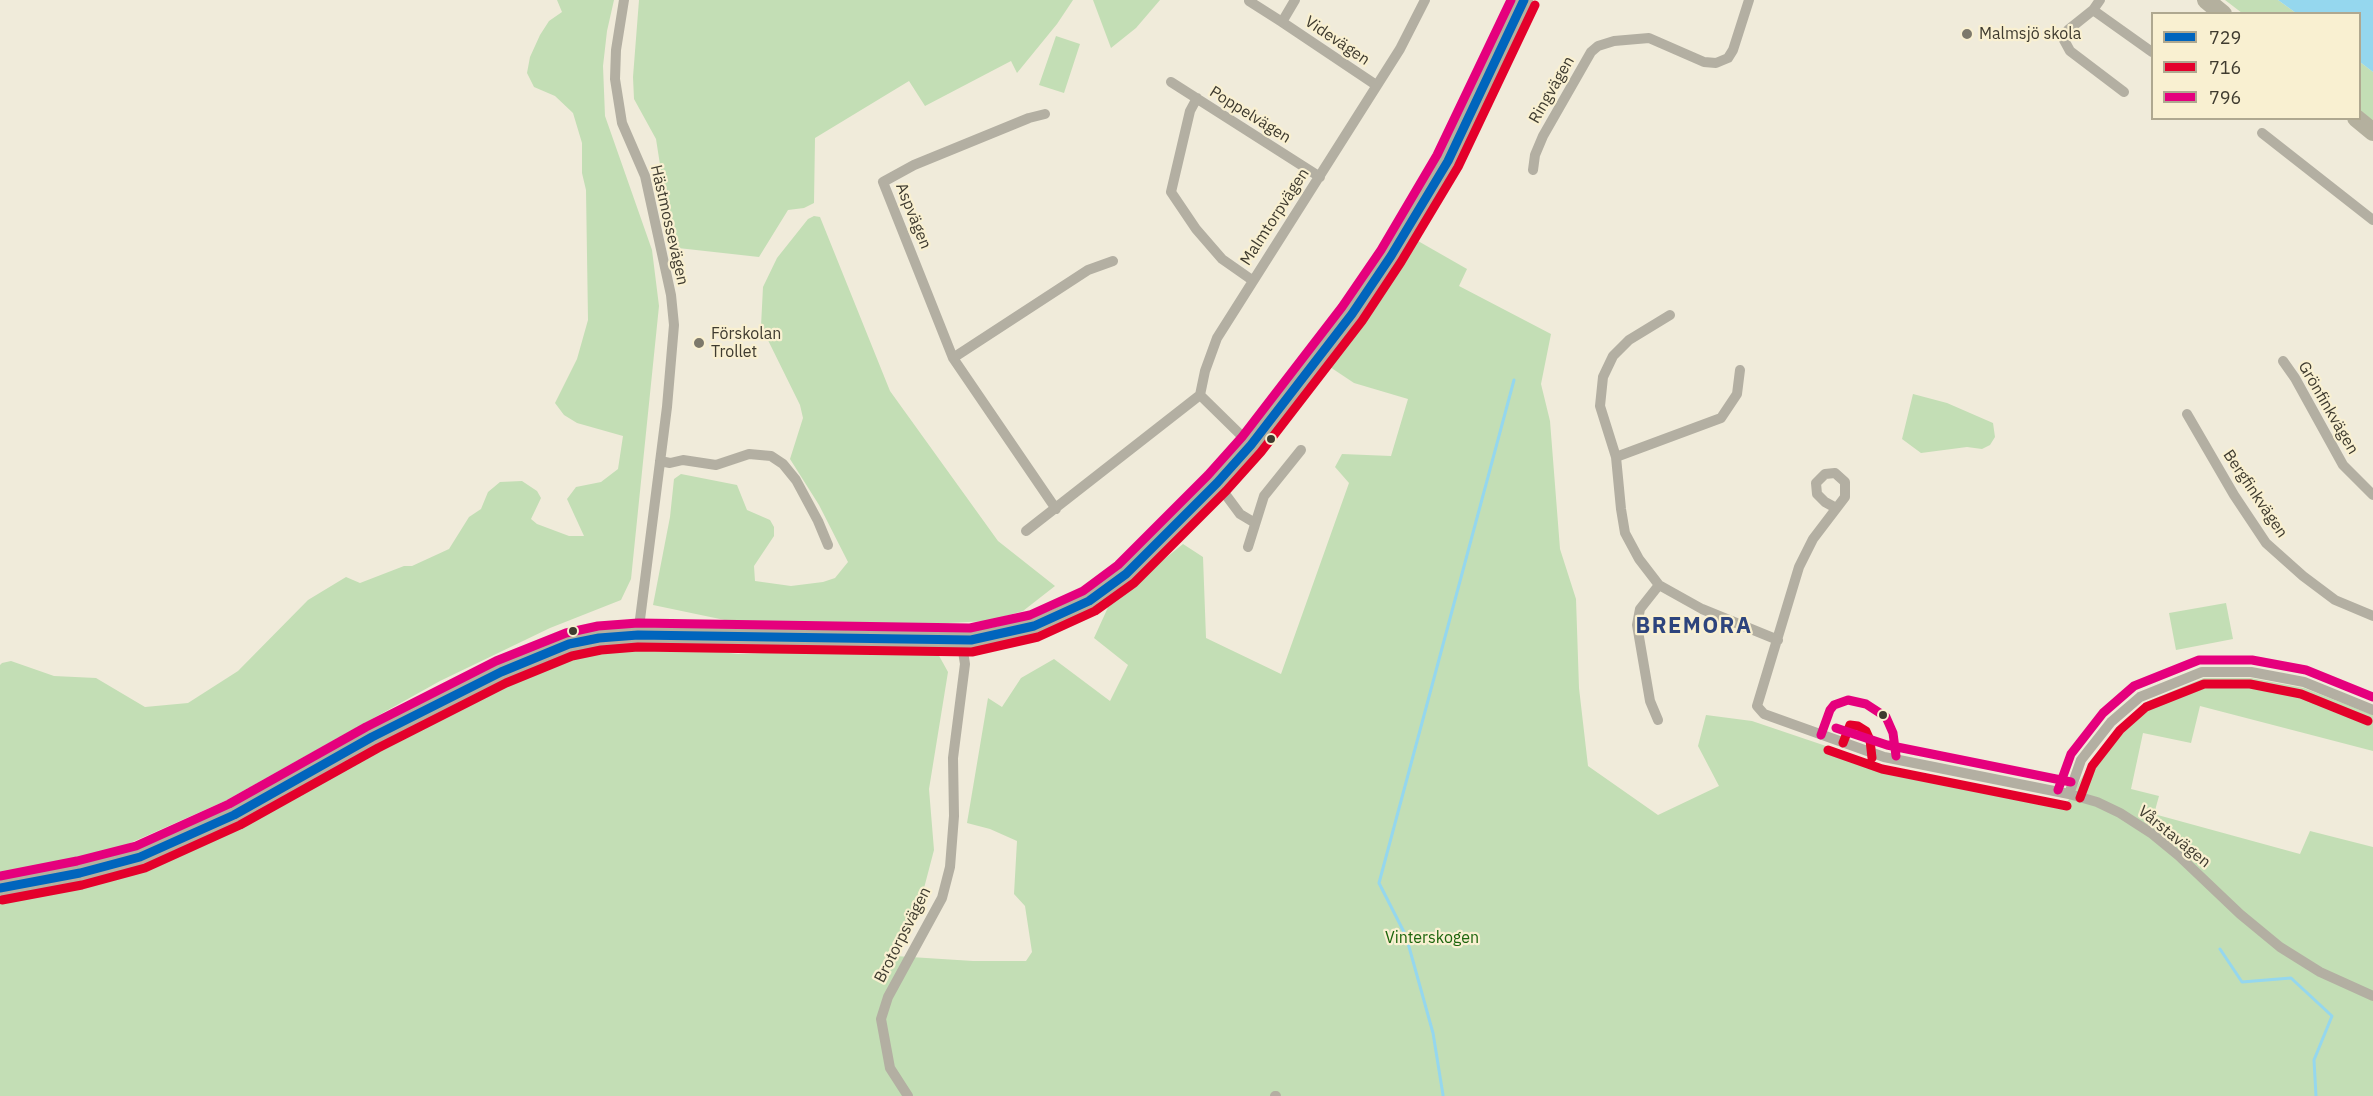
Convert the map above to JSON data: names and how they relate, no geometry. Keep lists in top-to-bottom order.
{
  "streets": {
    "street": [
      "Videvägen",
      "Ringvägen",
      "Poppelvägen",
      "Aspvägen",
      "Malmtorpvägen",
      "Hästmossevägen",
      "Grönfinkvägen",
      "Bergfinkvägen",
      "Vårstavägen",
      "Brotorpsvägen"
    ]
  },
  "crossings": [
    ["Videvägen", "Malmtorpvägen"],
    ["Poppelvägen", "Malmtorpvägen"]
  ],
  "districts": ["BREMORA"],
  "parks": ["Vinterskogen"],
  "places": ["Malmsjö skola", "Förskolan Trollet"],
  "lines": ["transit line 729", "transit line 796", "transit line 716"],
  "legend": ["729", "716", "796"]
}
